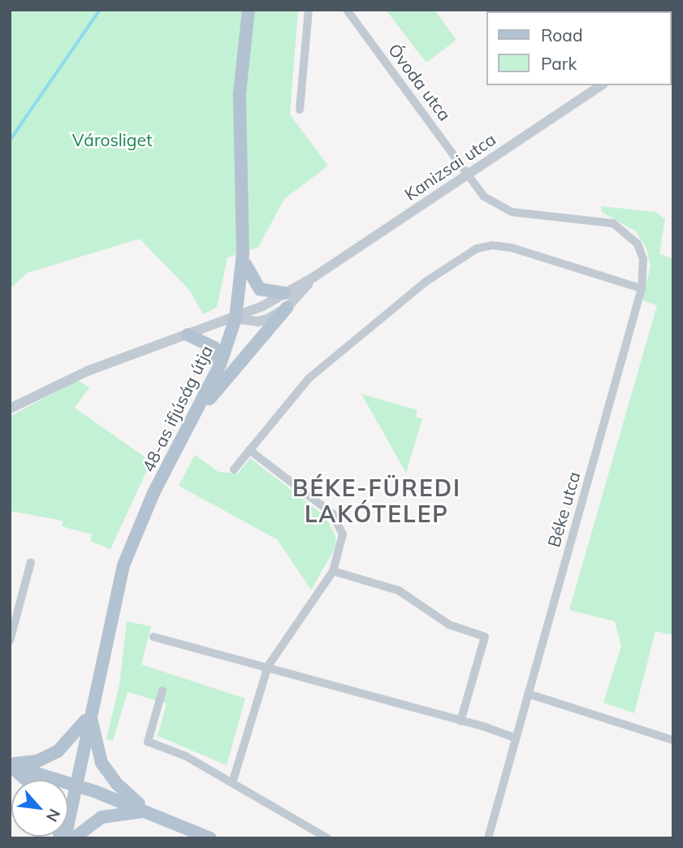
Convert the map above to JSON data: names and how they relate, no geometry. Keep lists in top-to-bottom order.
{
  "streets": {
    "main road": ["48-as ifjúság útja"],
    "street": ["Óvoda utca", "Kanizsai utca", "Béke utca"]
  },
  "crossings": [
    ["Óvoda utca", "Kanizsai utca"],
    ["Óvoda utca", "Béke utca"],
    ["Kanizsai utca", "48-as ifjúság útja"],
    ["Kanizsai utca", "Béke utca"]
  ],
  "districts": ["BÉKE-FÜREDI LAKÓTELEP"],
  "parks": ["Városliget"],
  "legend": ["Road", "Park"],
  "north": "bottom right"
}
